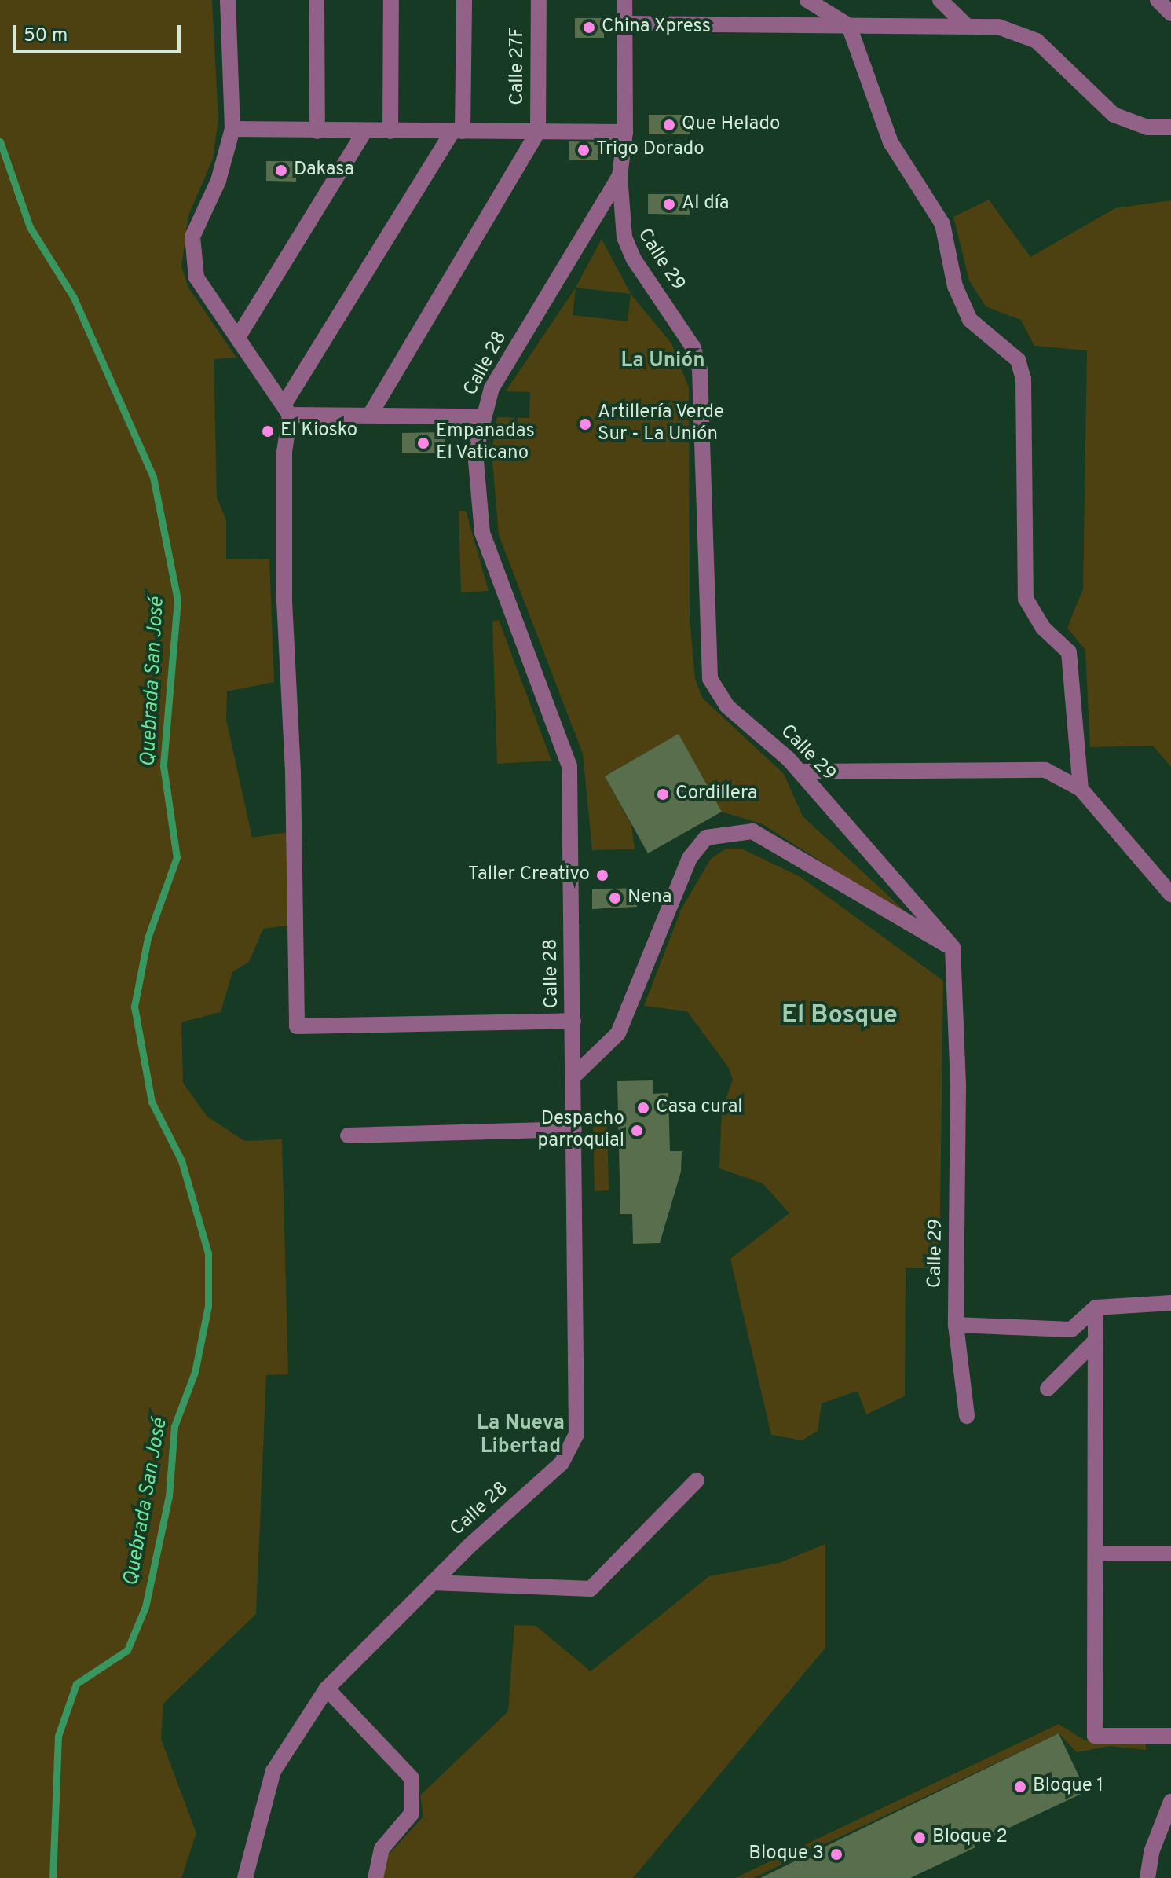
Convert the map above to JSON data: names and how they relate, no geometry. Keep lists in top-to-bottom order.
{
  "streets": {
    "street": ["Calle 27F", "Calle 29", "Calle 28"]
  },
  "crossings": [
    ["Calle 29", "Calle 28"]
  ],
  "districts": ["La Unión", "El Bosque", "La Nueva Libertad"],
  "water": ["Quebrada San José"],
  "places": [
    "China Xpress",
    "Que Helado",
    "Trigo Dorado",
    "Dakasa",
    "Al día",
    "Artillería Verde Sur - La Unión",
    "El Kiosko",
    "Empanadas El Vaticano",
    "Cordillera",
    "Taller Creativo",
    "Nena",
    "Casa cural",
    "Despacho parroquial",
    "Bloque 1",
    "Bloque 2",
    "Bloque 3"
  ],
  "scale_bar": "50 m"
}
